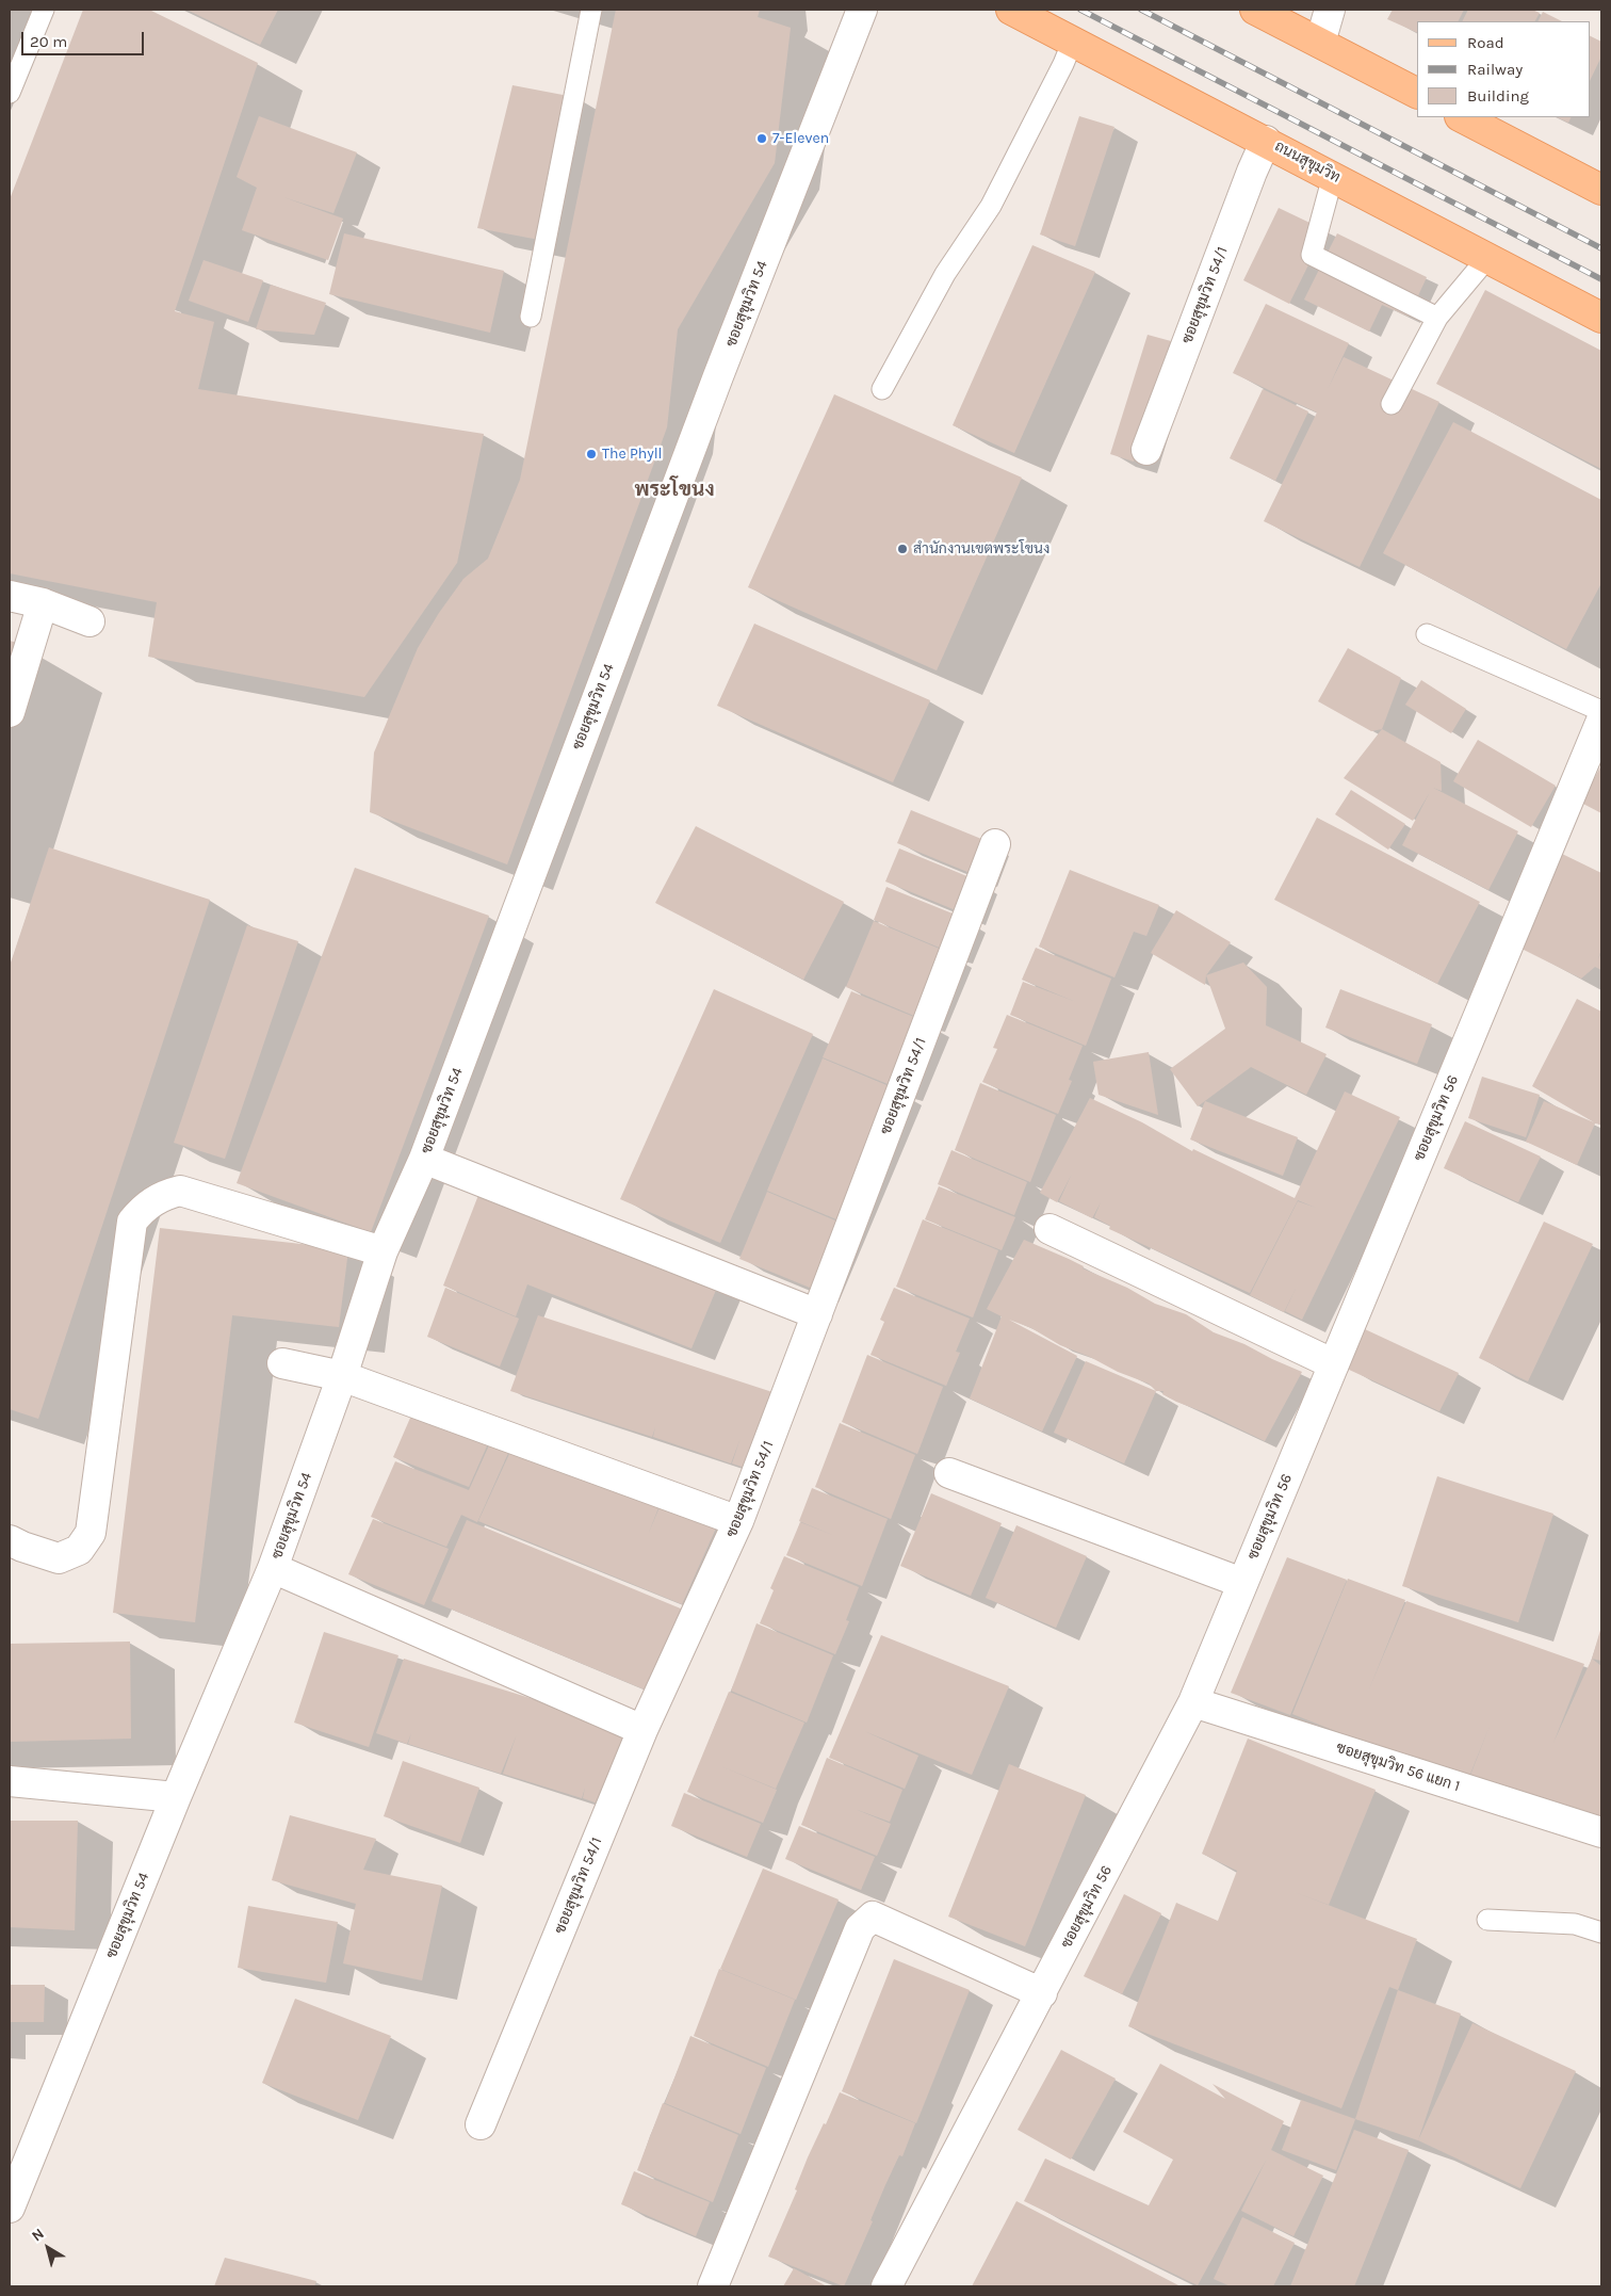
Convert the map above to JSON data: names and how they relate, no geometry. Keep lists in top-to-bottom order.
{
  "streets": {
    "main road": ["ถนนสุขุมวิท"],
    "street": [
      "ซอยสุขุมวิท 54/1",
      "ซอยสุขุมวิท 54",
      "ซอยสุขุมวิท 56",
      "ซอยสุขุมวิท 56 แยก 1"
    ]
  },
  "crossings": [
    ["ถนนสุขุมวิท", "ซอยสุขุมวิท 54/1"],
    ["ซอยสุขุมวิท 56", "ซอยสุขุมวิท 56 แยก 1"]
  ],
  "districts": ["พระโขนง"],
  "places": ["7-Eleven", "The Phyll", "สำนักงานเขตพระโขนง"],
  "legend": ["Road", "Railway", "Building"],
  "scale_bar": "20 m",
  "north": "top left"
}
